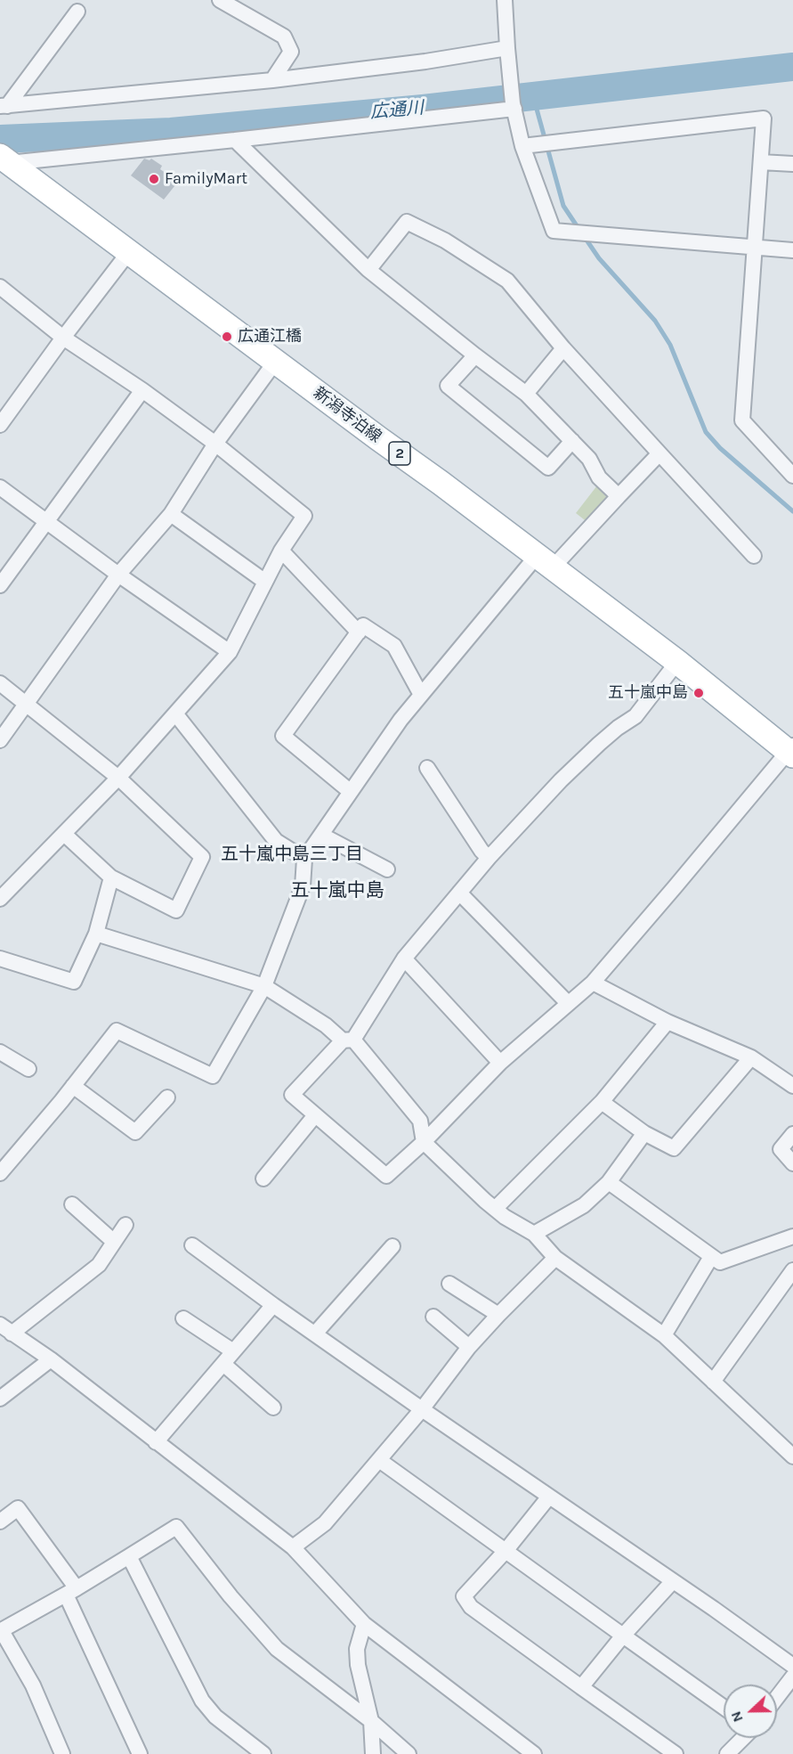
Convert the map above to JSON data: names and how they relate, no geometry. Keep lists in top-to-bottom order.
{
  "streets": {
    "main road": ["新潟寺泊線", "2"]
  },
  "districts": ["五十嵐中島三丁目", "五十嵐中島"],
  "water": ["広通川"],
  "places": ["FamilyMart", "広通江橋", "五十嵐中島"],
  "north": "left"
}
